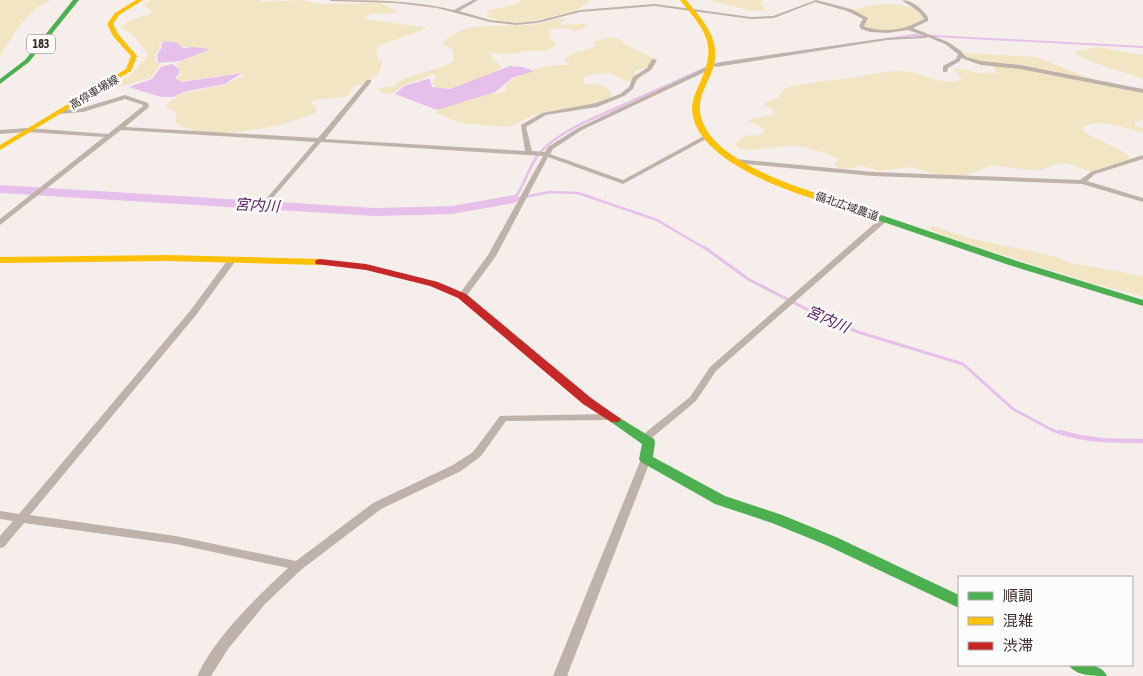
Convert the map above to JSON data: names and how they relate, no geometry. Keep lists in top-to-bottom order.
{
  "streets": {
    "main road": ["183", "高停車場線", "備北広域農道"]
  },
  "water": ["宮内川"],
  "legend": ["順調", "混雑", "渋滞"]
}
